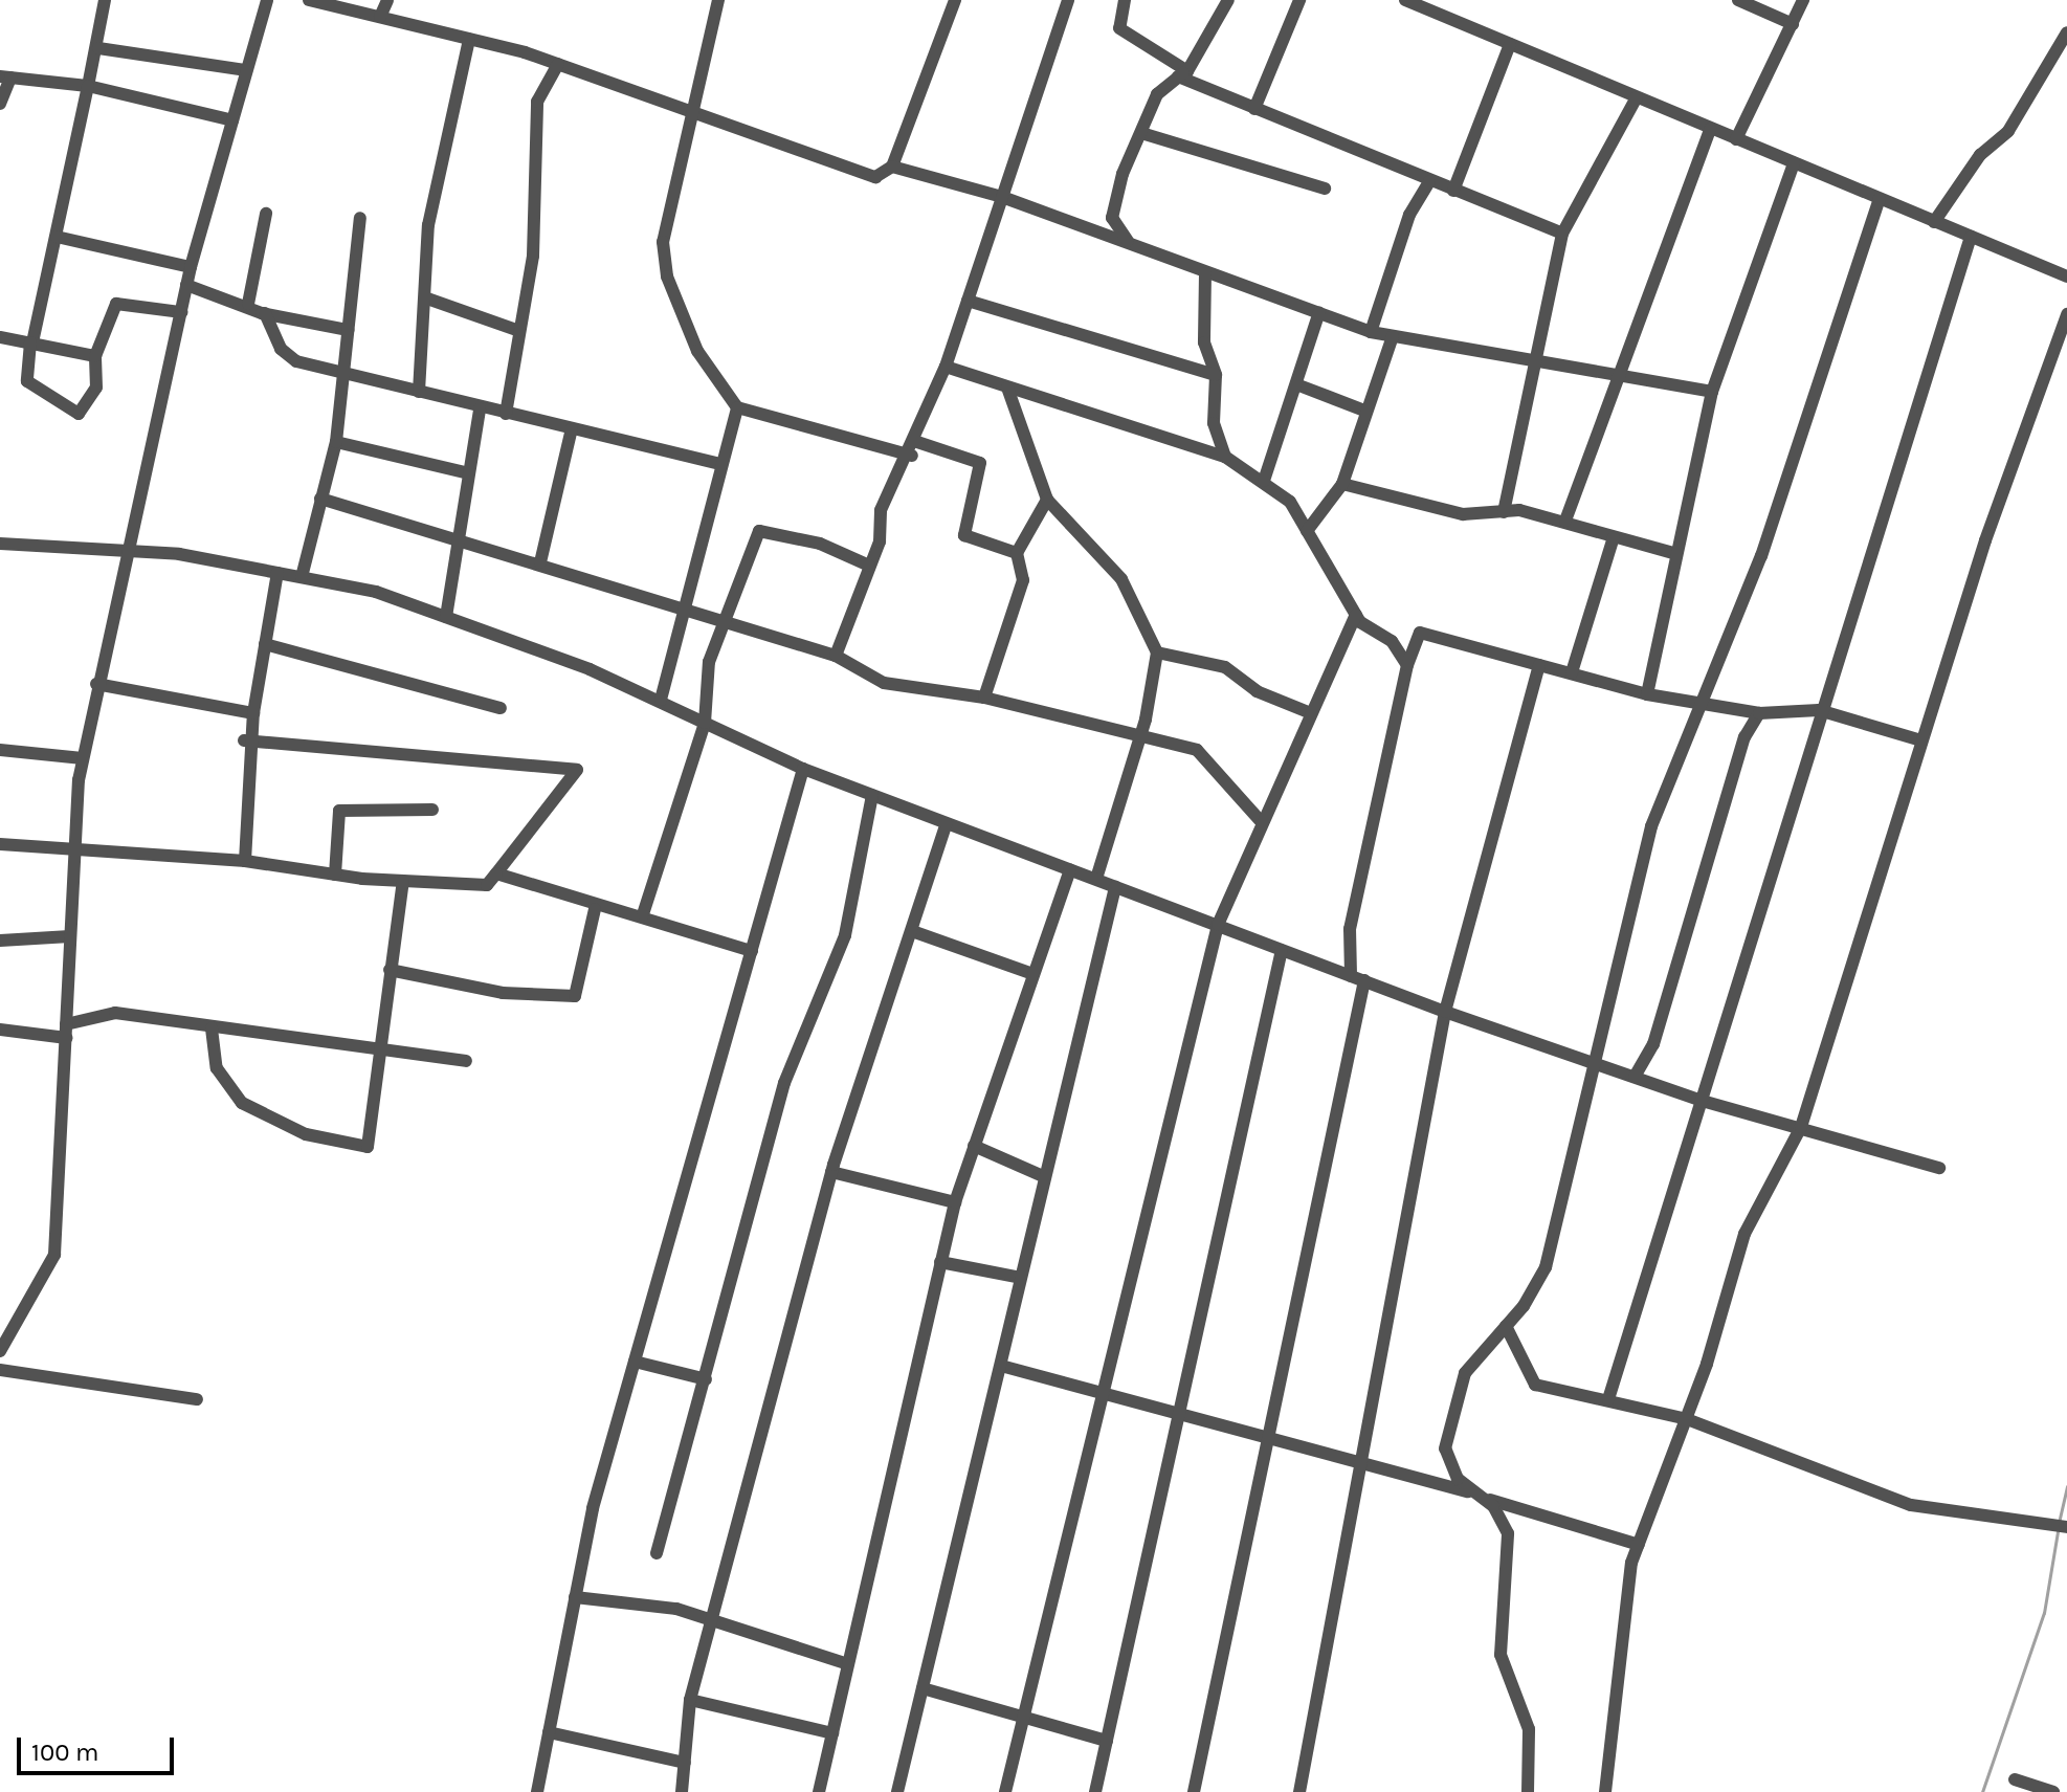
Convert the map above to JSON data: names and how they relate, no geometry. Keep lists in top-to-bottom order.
{
  "scale_bar": "100 m"
}
